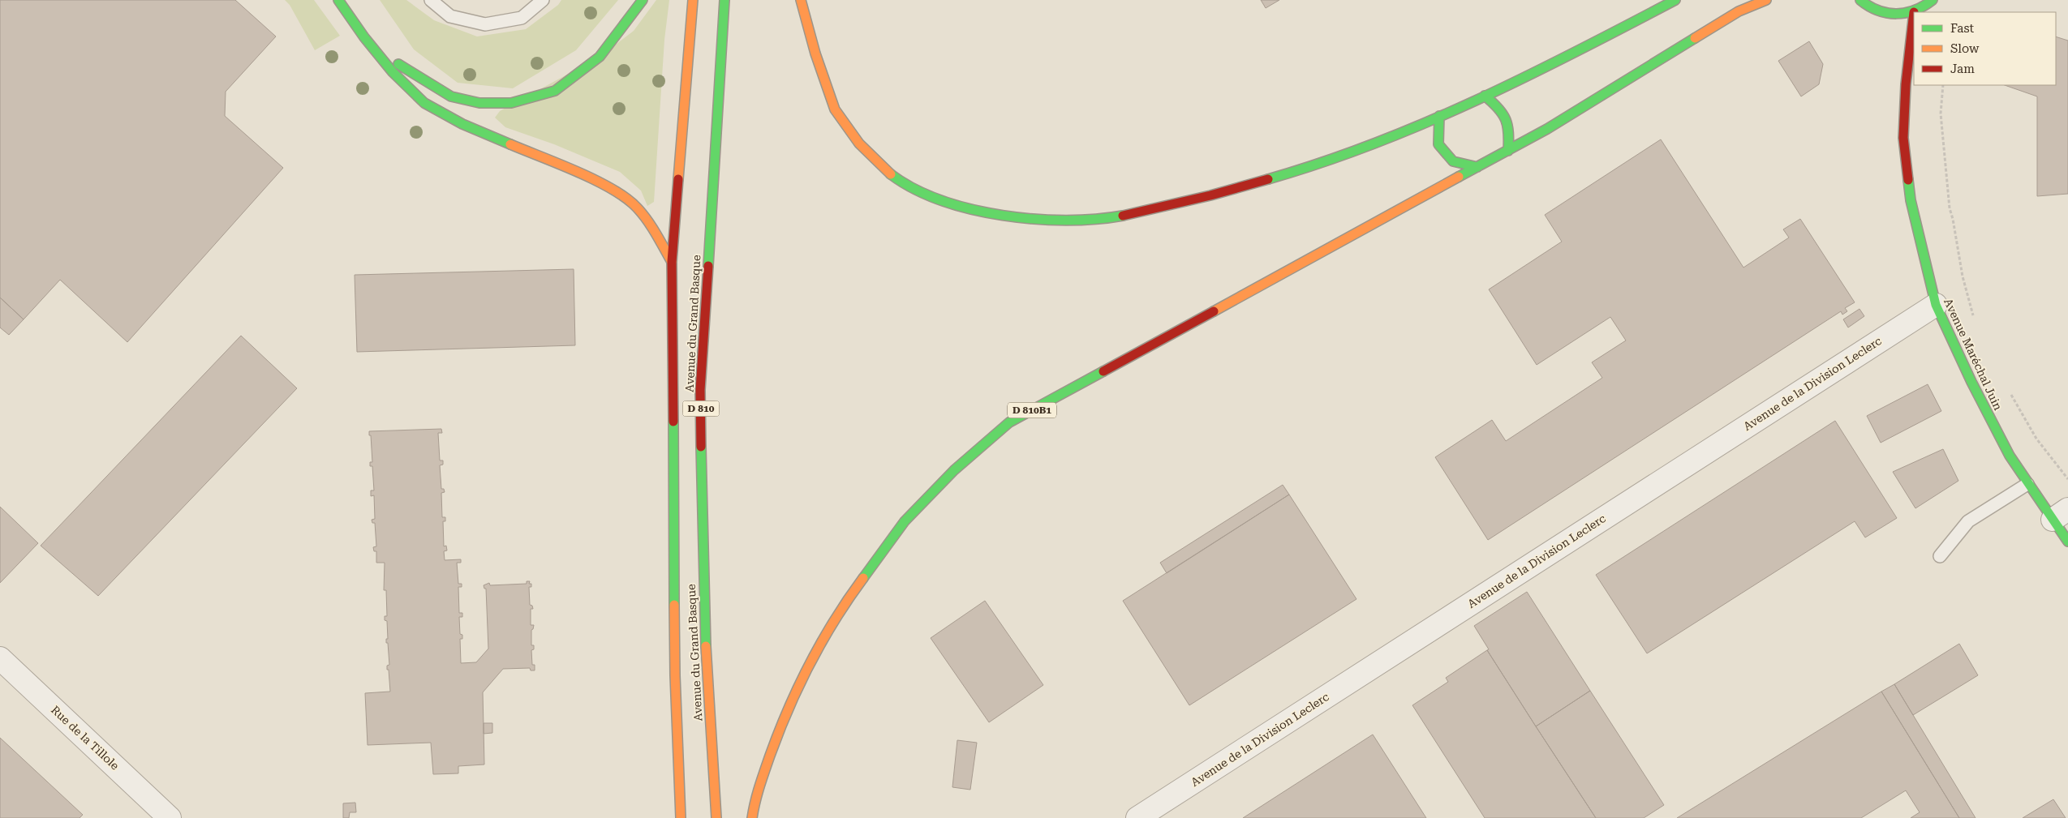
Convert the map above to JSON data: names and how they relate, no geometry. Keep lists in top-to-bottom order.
{
  "streets": {
    "main road": [
      "Avenue du Grand Basque",
      "Avenue Maréchal Juin",
      "D 810",
      "D 810B1"
    ],
    "street": ["Avenue de la Division Leclerc", "Rue de la Tillole"]
  },
  "crossings": [
    ["Avenue Maréchal Juin", "Avenue de la Division Leclerc"]
  ],
  "legend": ["Fast", "Slow", "Jam"]
}
